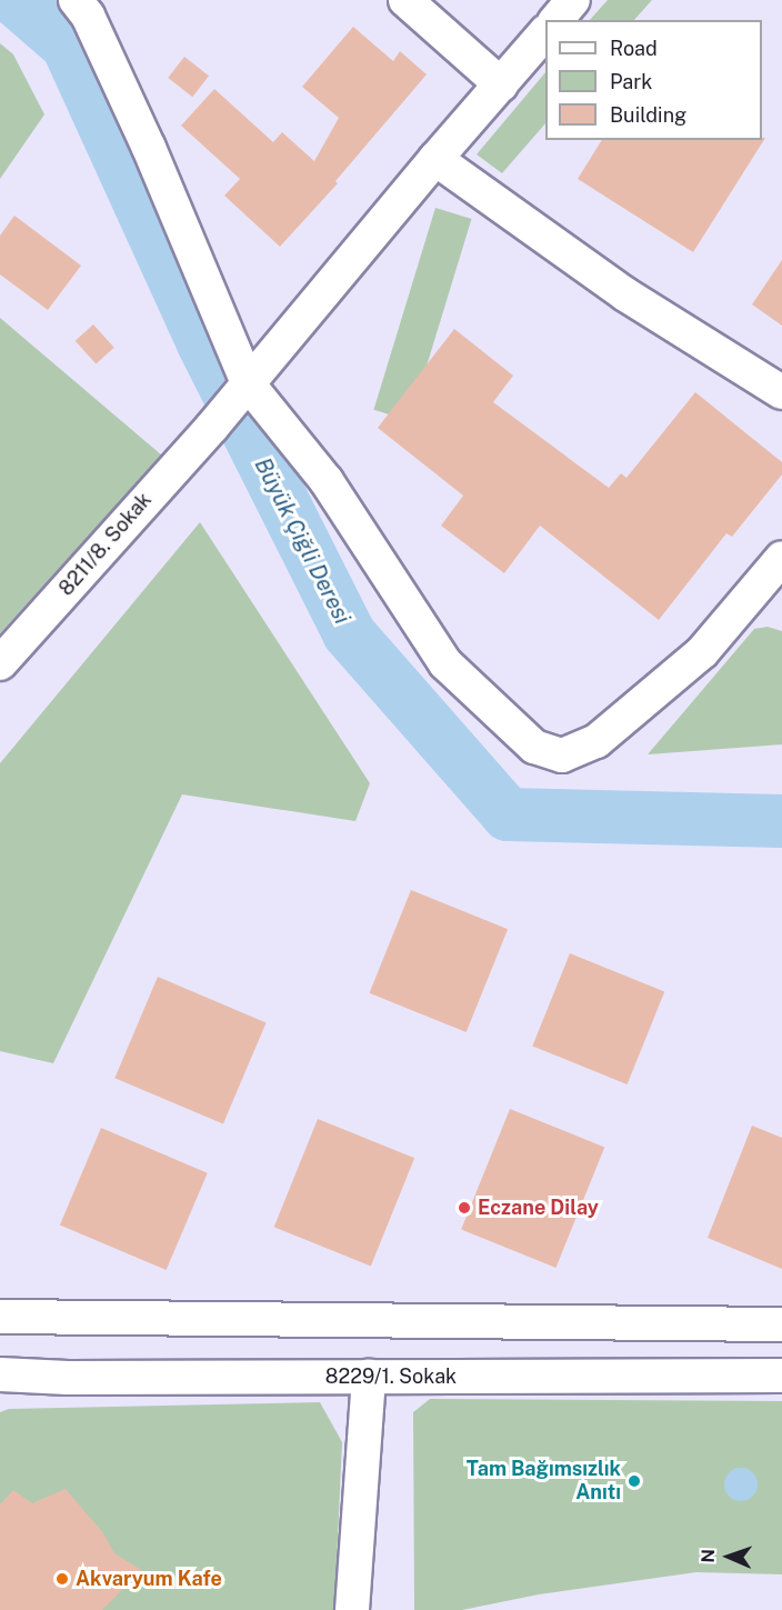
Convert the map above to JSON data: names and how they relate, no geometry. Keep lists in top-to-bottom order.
{
  "streets": {
    "street": ["8211/8. Sokak", "8229/1. Sokak"]
  },
  "water": ["Büyük Çiğli Deresi"],
  "places": ["Eczane Dilay", "Tam Bağımsızlık Anıtı", "Akvaryum Kafe"],
  "legend": ["Road", "Park", "Building"],
  "north": "left"
}
